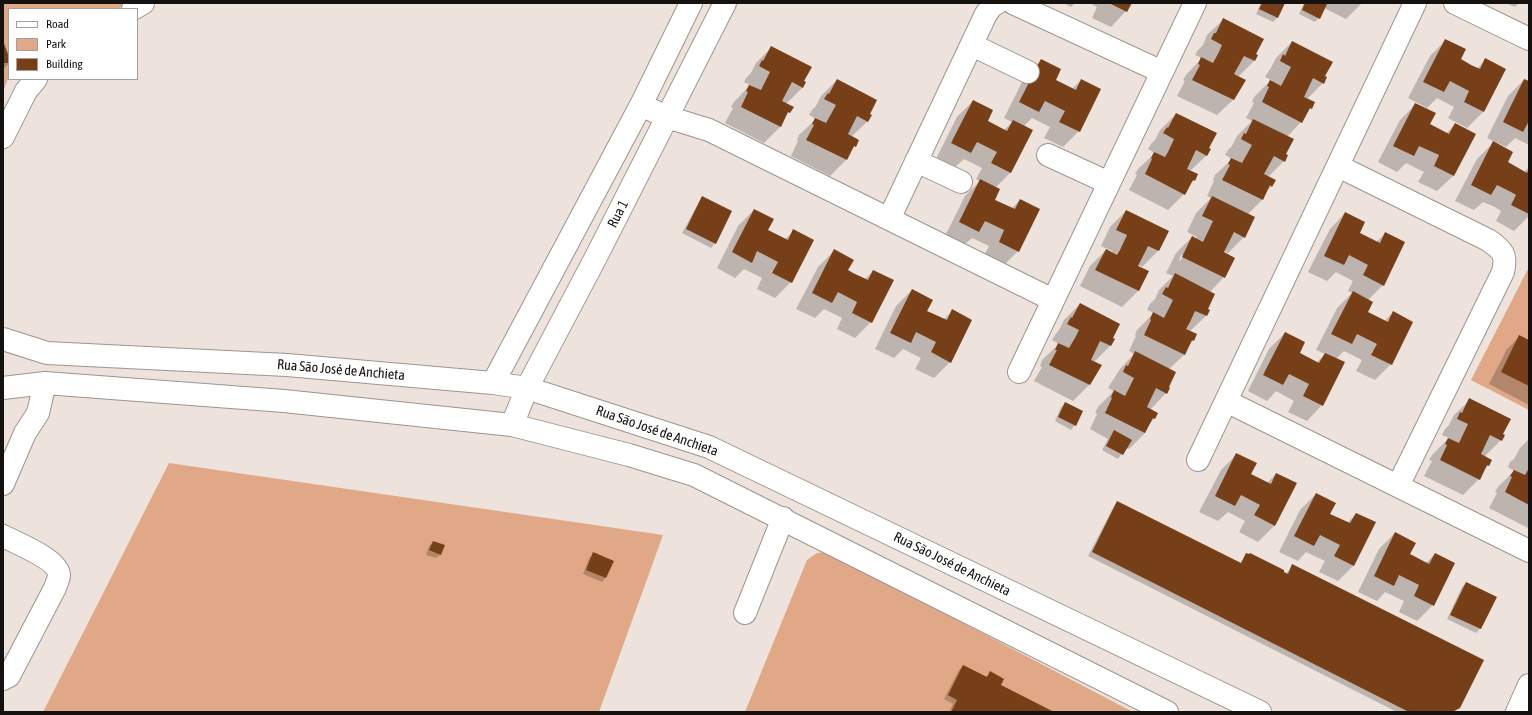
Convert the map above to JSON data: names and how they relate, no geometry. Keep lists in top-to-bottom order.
{
  "streets": {
    "street": ["Rua 1", "Rua São José de Anchieta"]
  },
  "crossings": [
    ["Rua 1", "Rua São José de Anchieta"]
  ],
  "legend": ["Road", "Park", "Building"]
}
